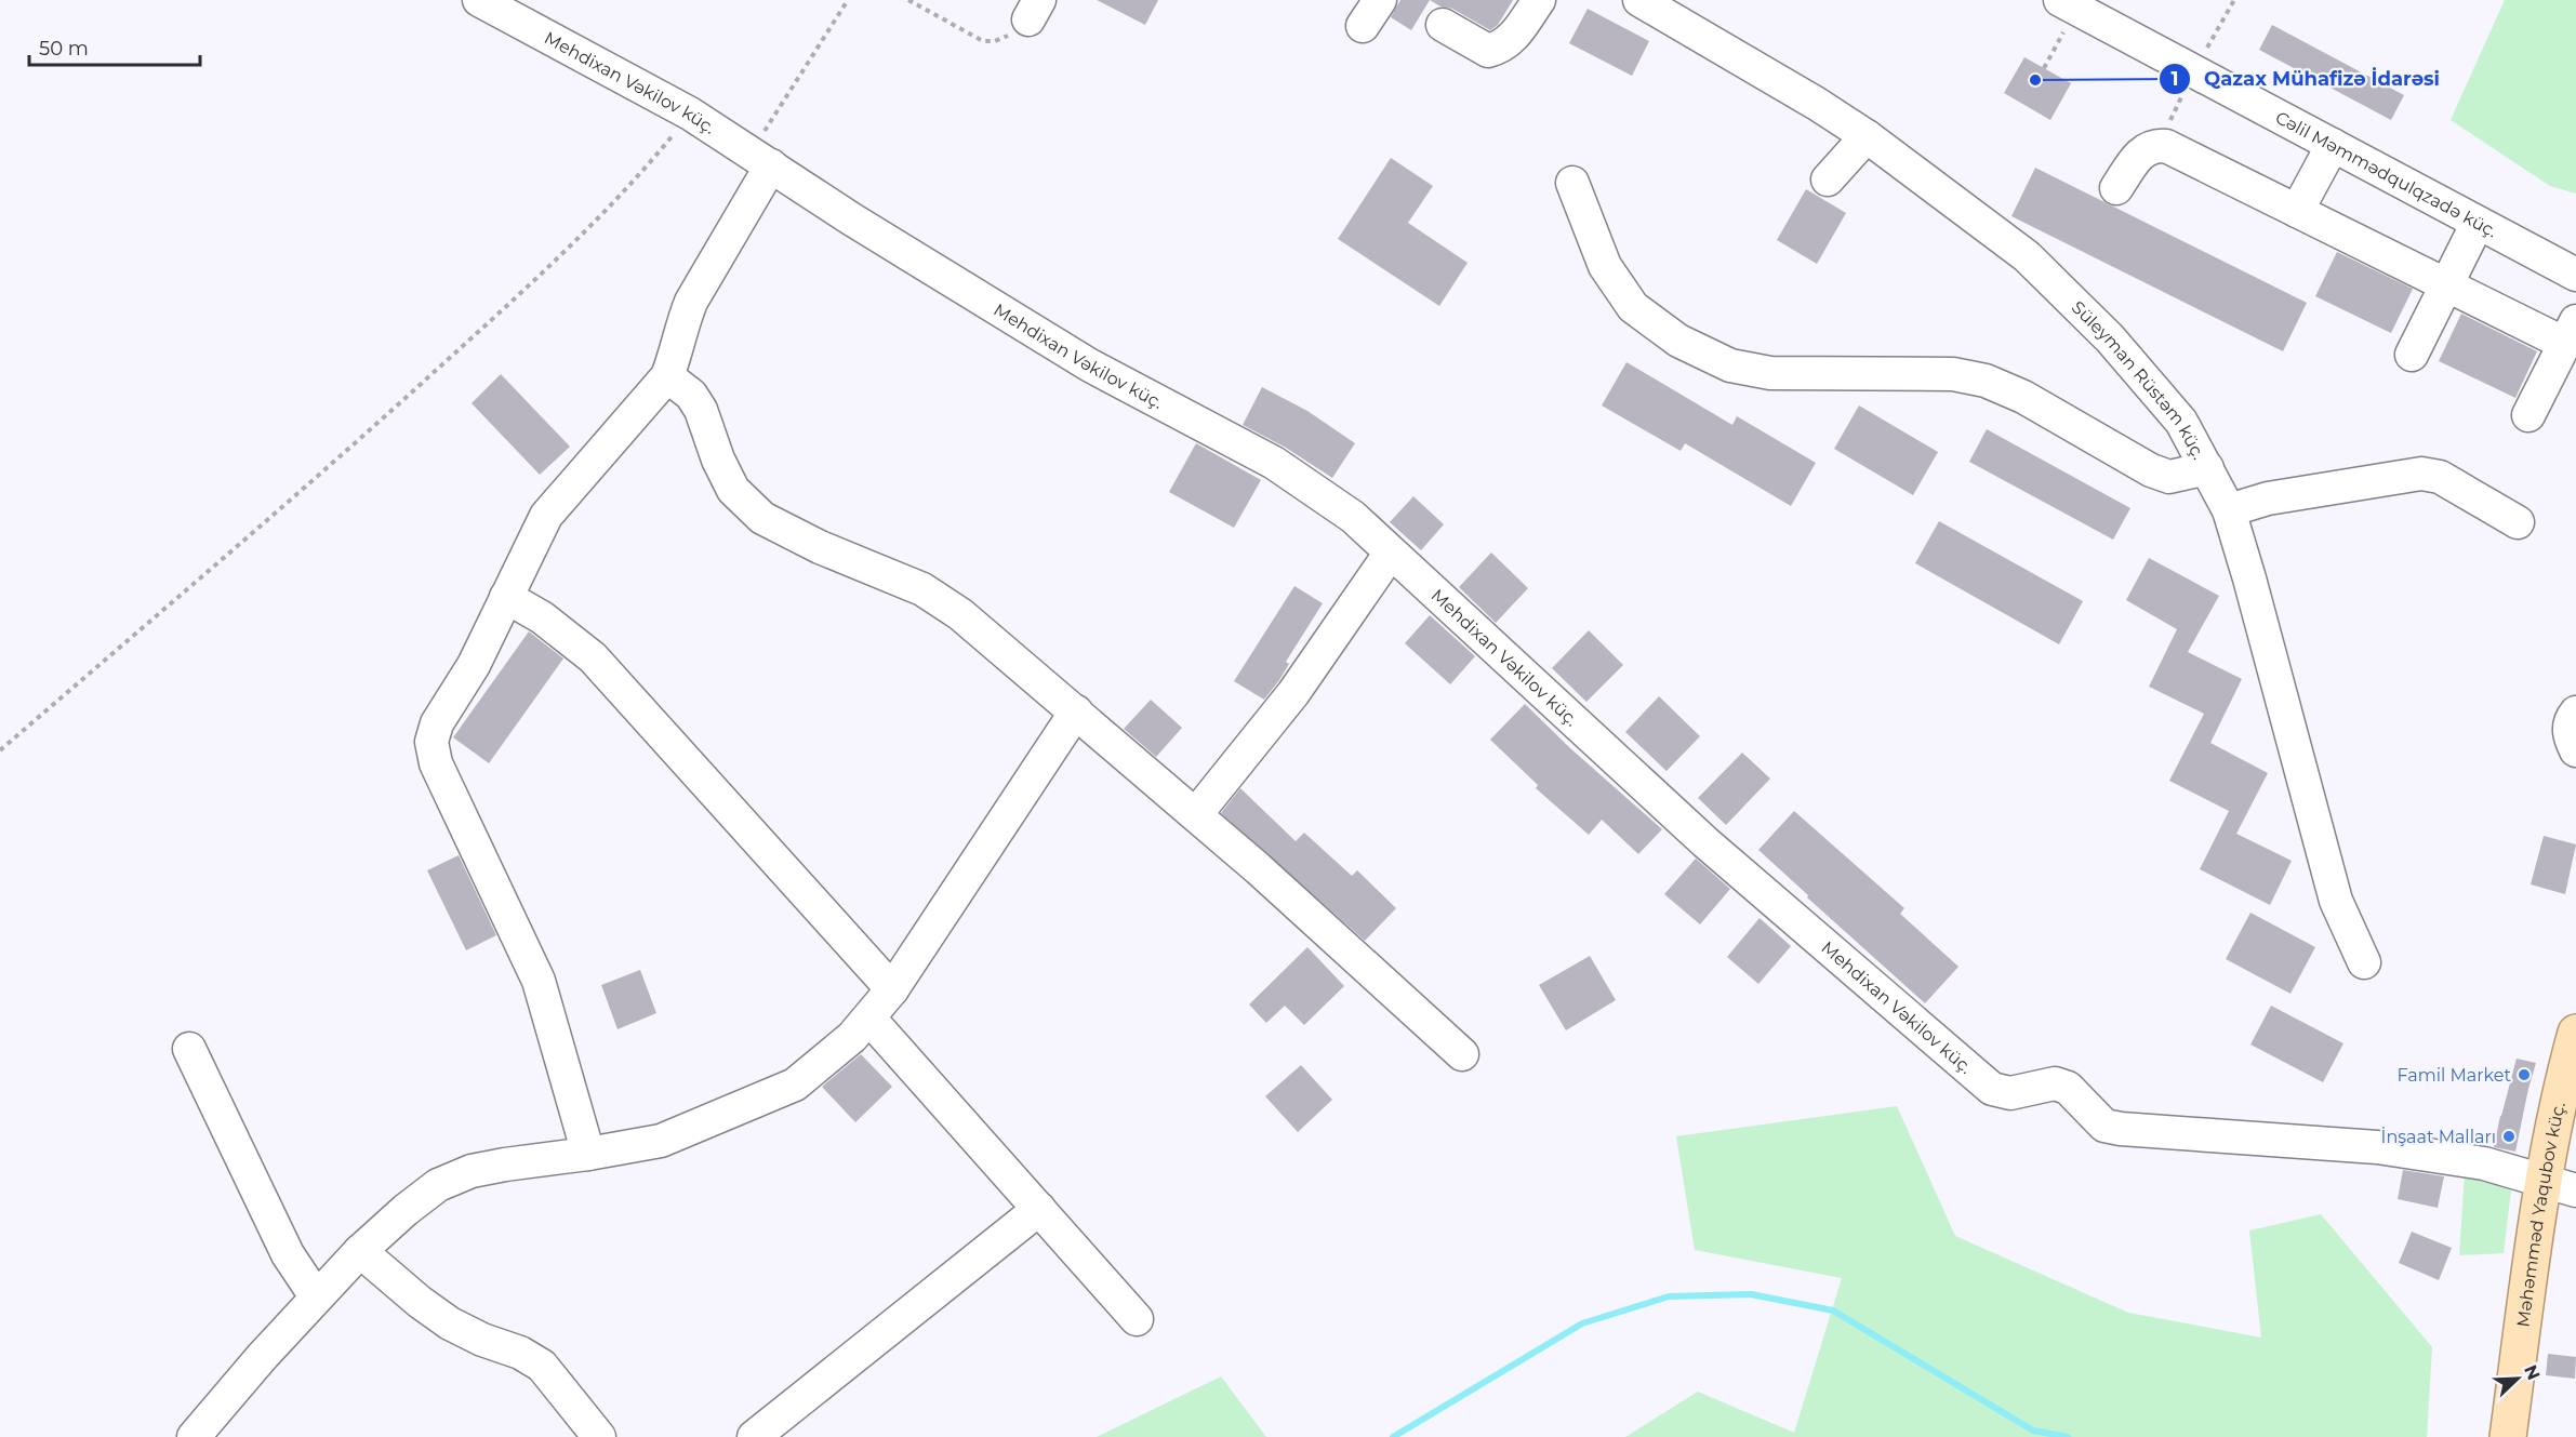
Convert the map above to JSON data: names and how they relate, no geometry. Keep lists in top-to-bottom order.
{
  "streets": {
    "main road": ["Məhəmməd Yaqubov küç."],
    "street": ["Mehdixan Vəkilov küç.", "Cəlil Məmmədqulqzadə küç.", "Süleyman Rüstəm küç."]
  },
  "crossings": [
    ["Mehdixan Vəkilov küç.", "Məhəmməd Yaqubov küç."]
  ],
  "places": ["Qazax Mühafizə İdarəsi", "Famil Market", "İnşaat Malları"],
  "scale_bar": "50 m",
  "north": "top right"
}
